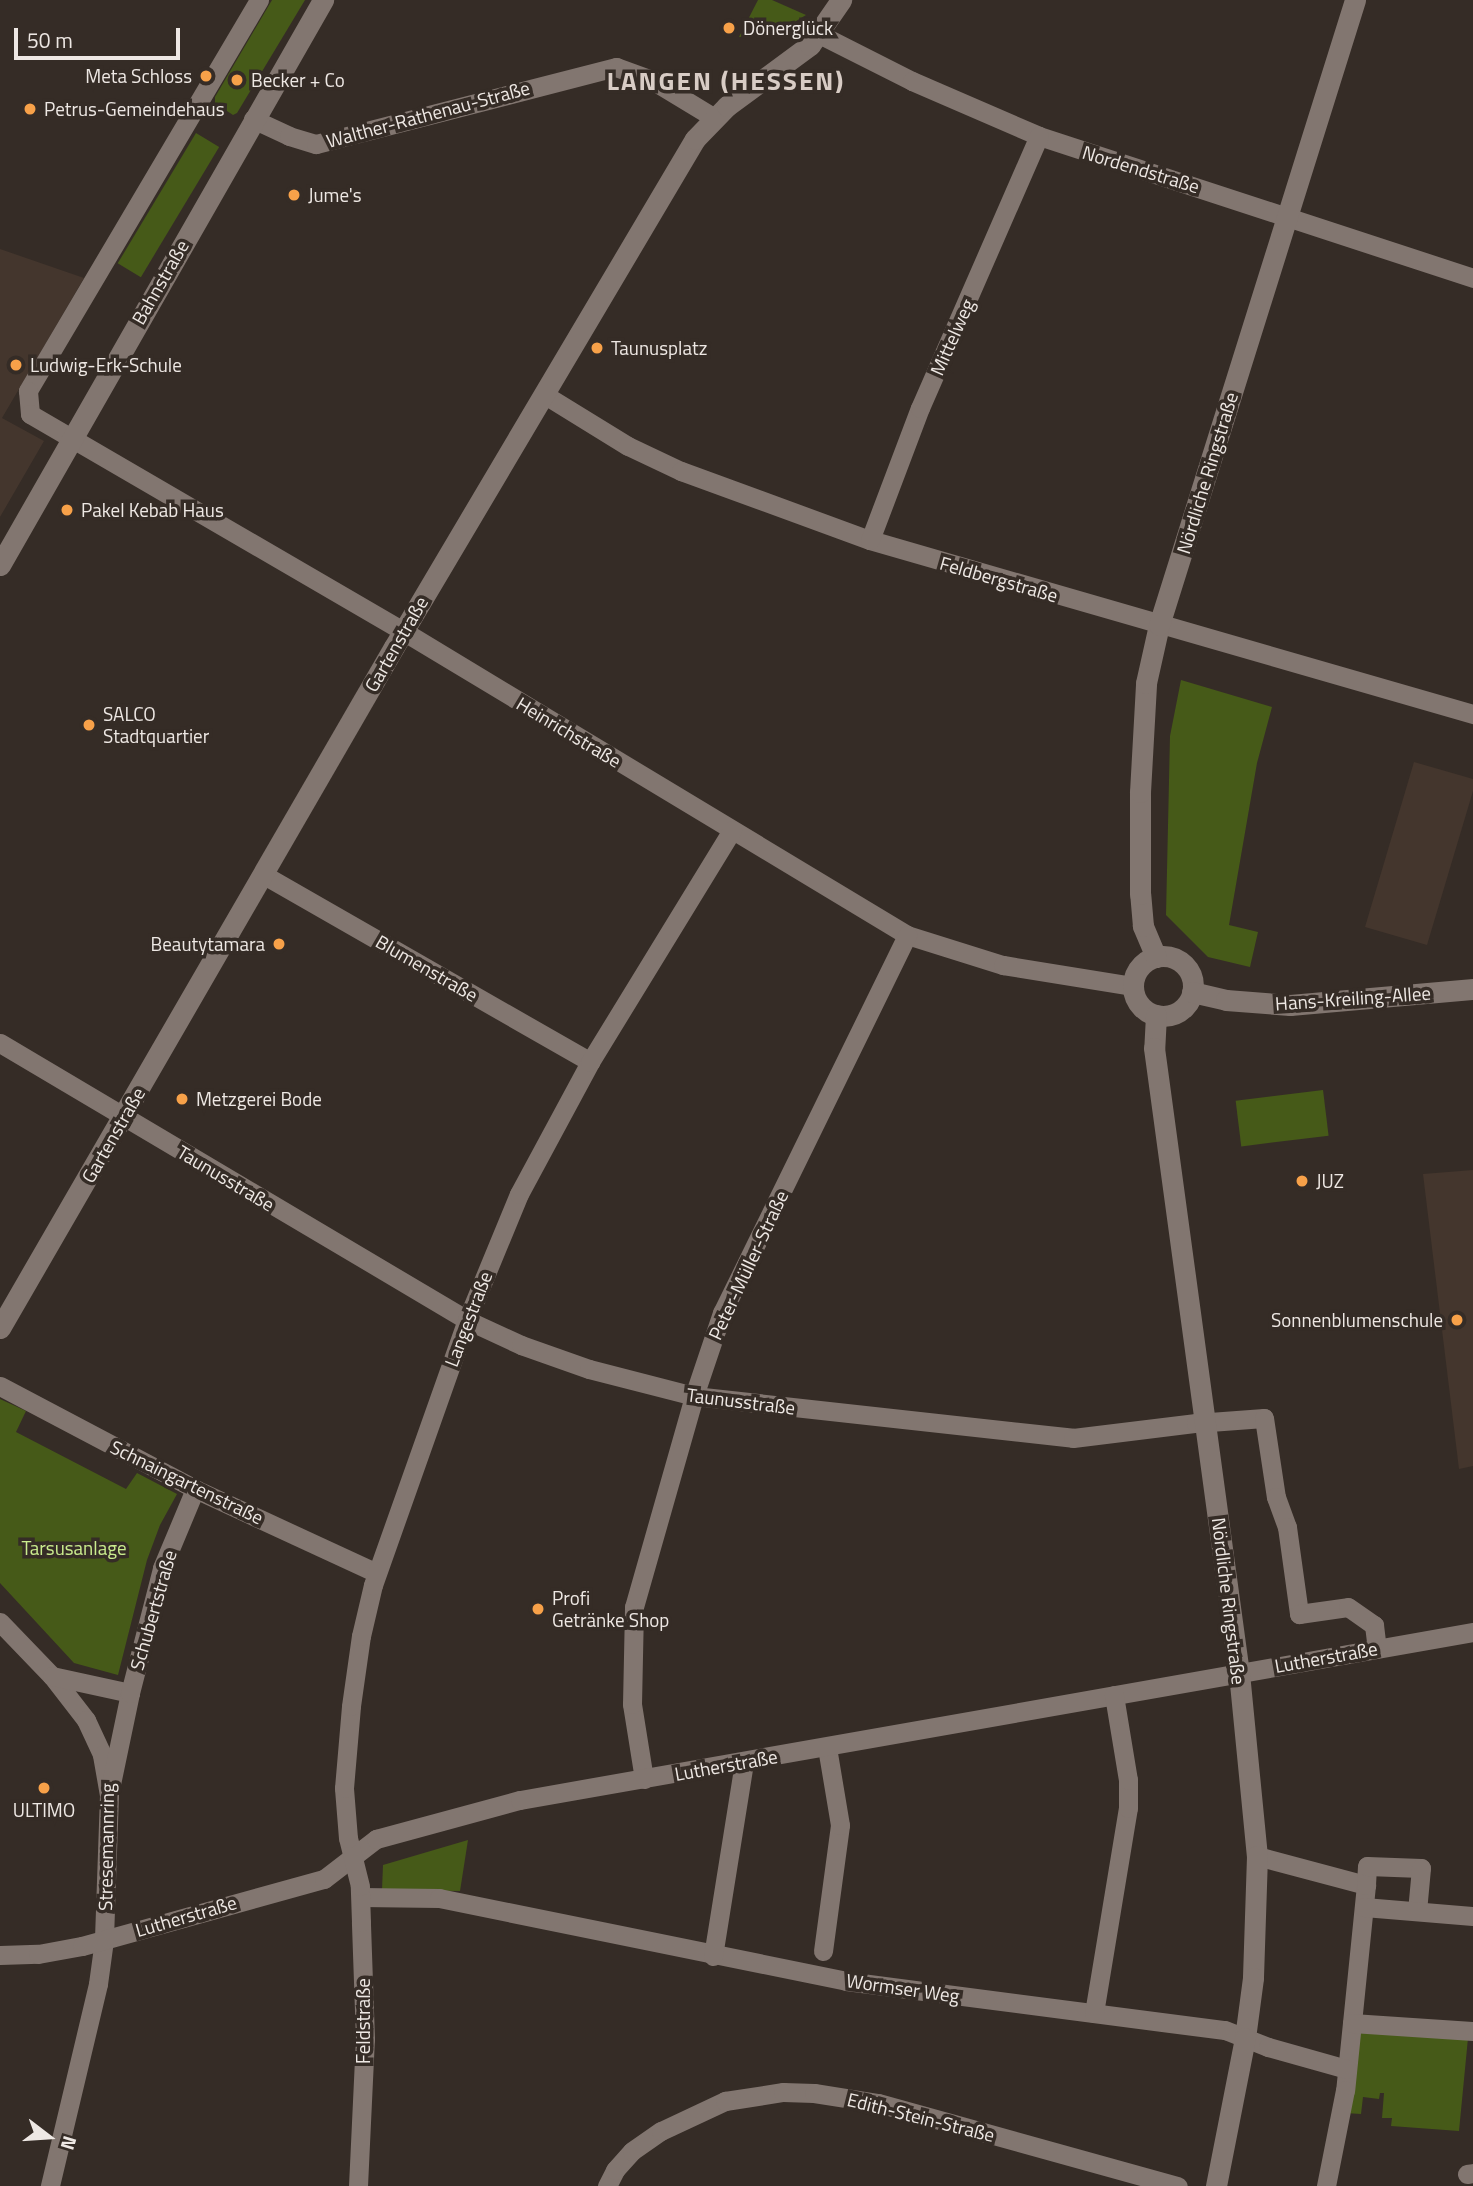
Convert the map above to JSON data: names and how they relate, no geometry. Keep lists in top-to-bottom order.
{
  "streets": {
    "street": [
      "Walther-Rathenau-Straße",
      "Nordendstraße",
      "Bahnstraße",
      "Mittelweg",
      "Nördliche Ringstraße",
      "Feldbergstraße",
      "Gartenstraße",
      "Heinrichstraße",
      "Blumenstraße",
      "Hans-Kreiling-Allee",
      "Taunusstraße",
      "Peter-Müller-Straße",
      "Langestraße",
      "Schnaingartenstraße",
      "Schubertstraße",
      "Lutherstraße",
      "Stresemannring",
      "Wormser Weg",
      "Feldstraße",
      "Edith-Stein-Straße"
    ]
  },
  "crossings": [
    ["Walther-Rathenau-Straße", "Bahnstraße"],
    ["Walther-Rathenau-Straße", "Gartenstraße"],
    ["Nordendstraße", "Mittelweg"],
    ["Nordendstraße", "Nördliche Ringstraße"],
    ["Nordendstraße", "Gartenstraße"],
    ["Bahnstraße", "Heinrichstraße"],
    ["Mittelweg", "Feldbergstraße"],
    ["Nördliche Ringstraße", "Feldbergstraße"],
    ["Nördliche Ringstraße", "Heinrichstraße"],
    ["Nördliche Ringstraße", "Hans-Kreiling-Allee"],
    ["Nördliche Ringstraße", "Taunusstraße"],
    ["Nördliche Ringstraße", "Lutherstraße"],
    ["Nördliche Ringstraße", "Wormser Weg"],
    ["Feldbergstraße", "Gartenstraße"],
    ["Gartenstraße", "Heinrichstraße"],
    ["Gartenstraße", "Blumenstraße"],
    ["Gartenstraße", "Taunusstraße"],
    ["Heinrichstraße", "Hans-Kreiling-Allee"],
    ["Heinrichstraße", "Peter-Müller-Straße"],
    ["Heinrichstraße", "Langestraße"],
    ["Blumenstraße", "Langestraße"],
    ["Taunusstraße", "Peter-Müller-Straße"],
    ["Taunusstraße", "Langestraße"],
    ["Taunusstraße", "Lutherstraße"],
    ["Peter-Müller-Straße", "Lutherstraße"],
    ["Langestraße", "Schnaingartenstraße"],
    ["Langestraße", "Lutherstraße"],
    ["Langestraße", "Feldstraße"],
    ["Schnaingartenstraße", "Schubertstraße"],
    ["Schubertstraße", "Stresemannring"],
    ["Lutherstraße", "Stresemannring"],
    ["Lutherstraße", "Feldstraße"],
    ["Wormser Weg", "Feldstraße"]
  ],
  "districts": ["LANGEN (HESSEN)"],
  "parks": ["Tarsusanlage"],
  "places": [
    "Dönerglück",
    "Meta Schloss",
    "Becker + Co",
    "Petrus-Gemeindehaus",
    "Jume's",
    "Taunusplatz",
    "Ludwig-Erk-Schule",
    "Pakel Kebab Haus",
    "SALCO Stadtquartier",
    "Beautytamara",
    "Metzgerei Bode",
    "JUZ",
    "Sonnenblumenschule",
    "Profi Getränke Shop",
    "ULTIMO"
  ],
  "scale_bar": "50 m",
  "north": "right"
}
